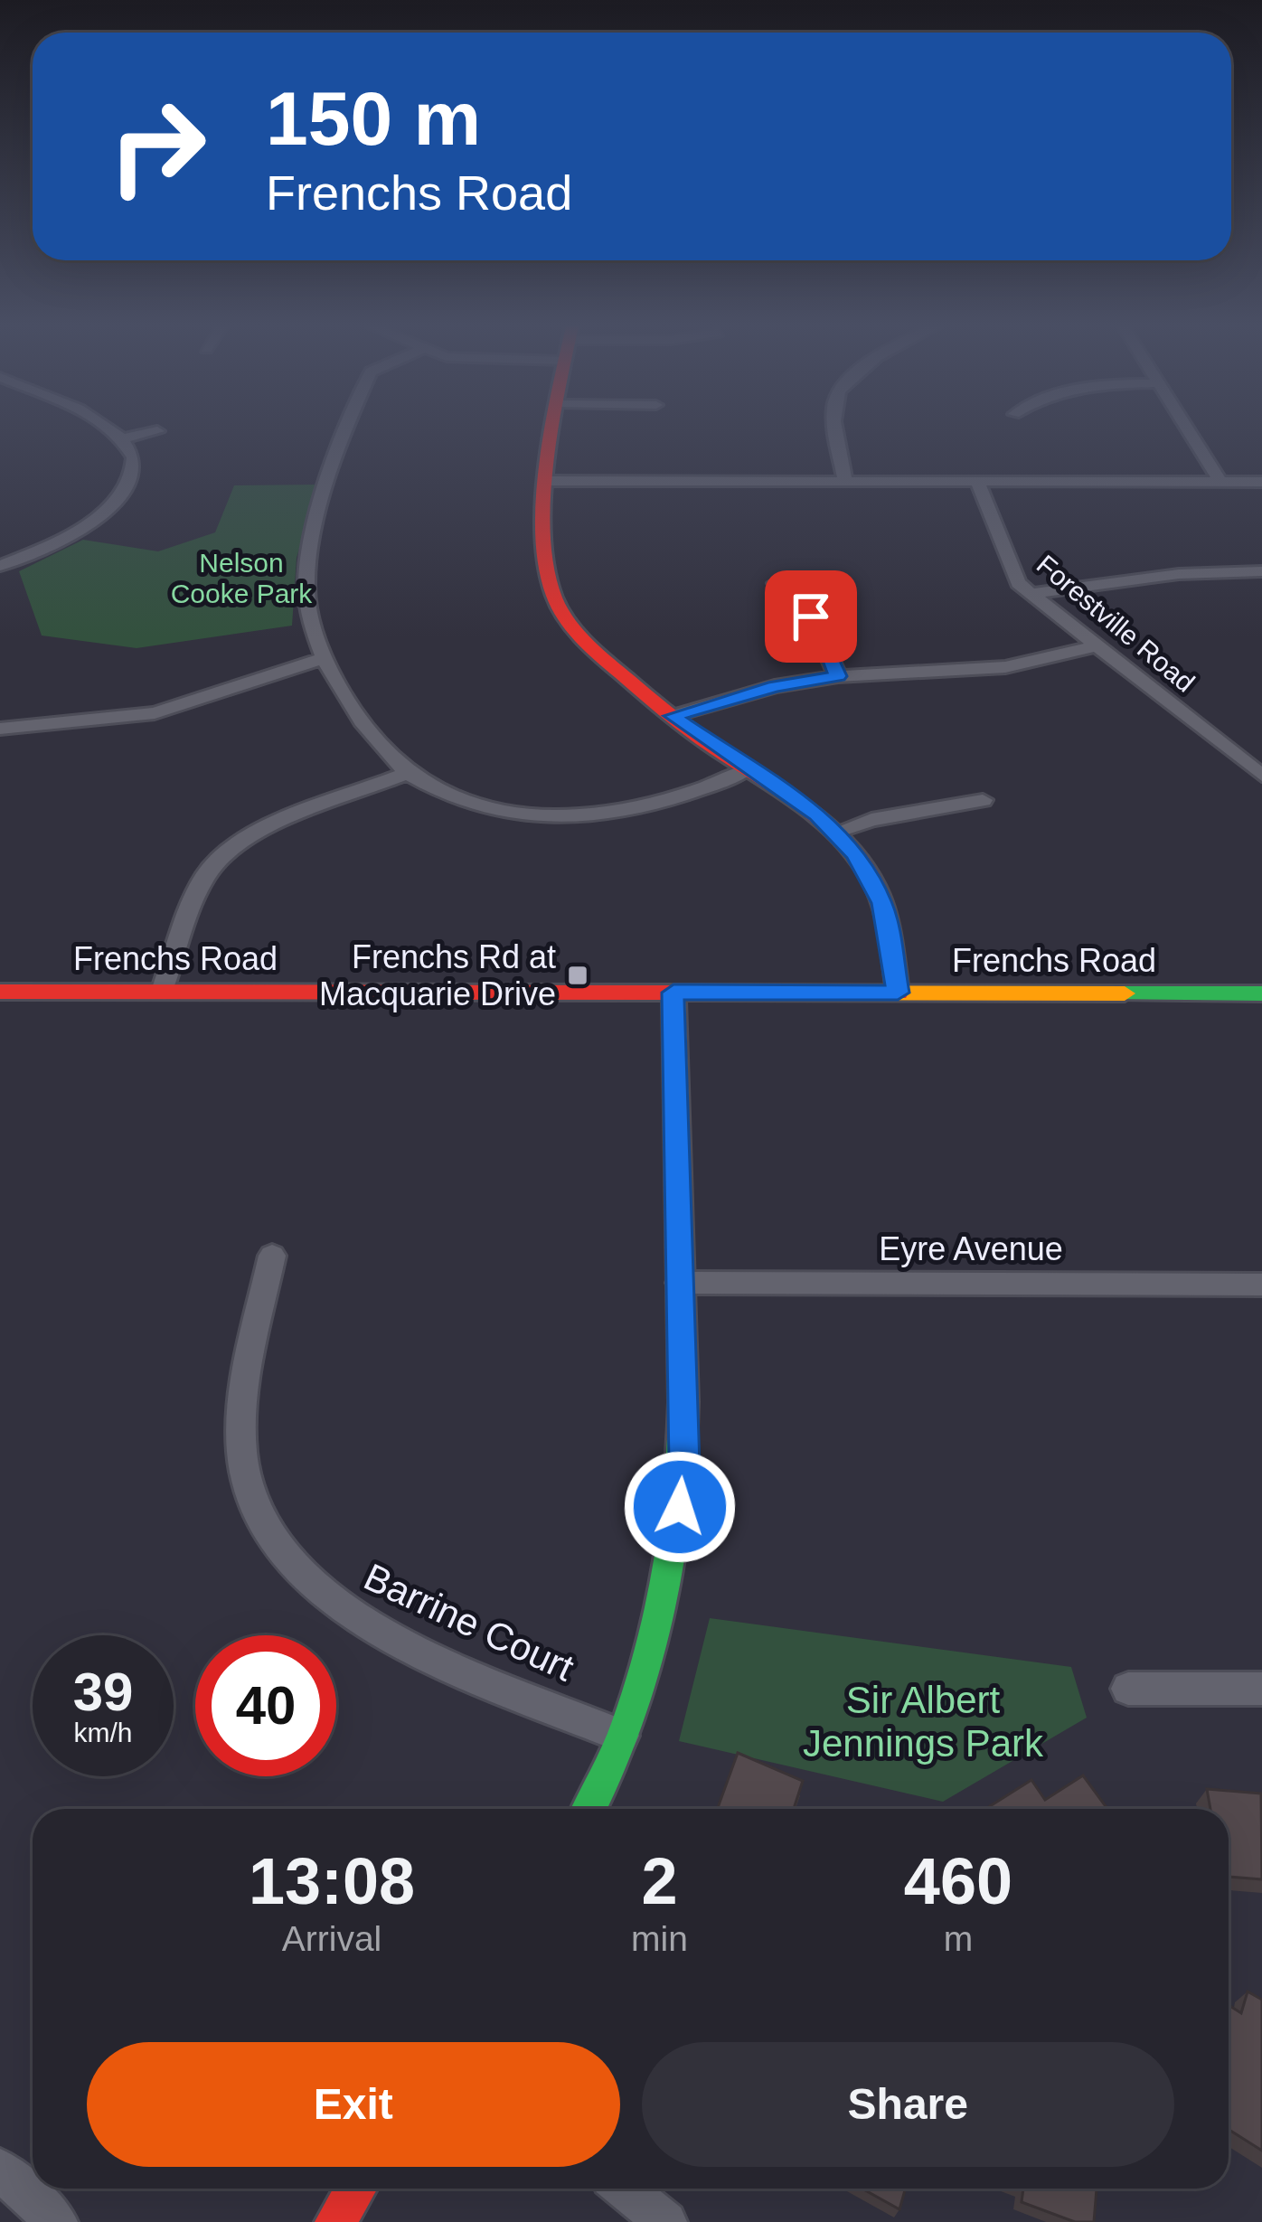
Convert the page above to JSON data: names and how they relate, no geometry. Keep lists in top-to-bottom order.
{
  "streets": {
    "street": [
      "Forestville Road",
      "Frenchs Road",
      "Eyre Avenue",
      "Barrine Court"
    ]
  },
  "parks": ["Nelson Cooke Park", "Sir Albert Jennings Park"],
  "places": {
    "transit": ["Frenchs Rd at Macquarie Drive"]
  },
  "page": {
    "turn": ["150 m", "Frenchs Road"],
    "speed": "39 km/h",
    "limit": "40",
    "eta": [
      "13:08",
      "Arrival",
      "2",
      "min",
      "460",
      "m"
    ],
    "buttons": ["Exit", "Share"]
  }
}
